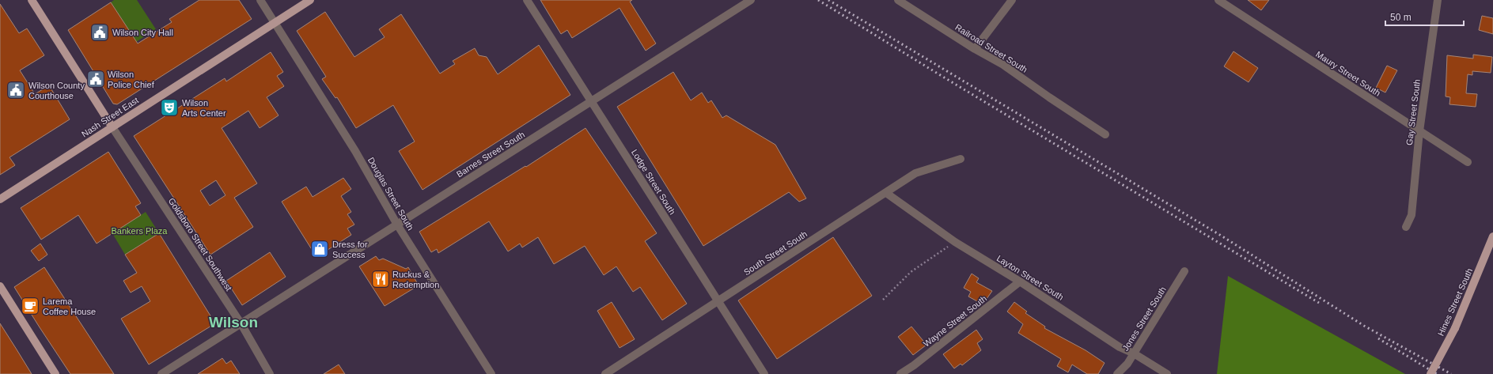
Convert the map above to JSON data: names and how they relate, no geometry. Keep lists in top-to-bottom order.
{
  "streets": {
    "main road": ["Nash Street East", "Hines Street South"],
    "street": [
      "Railroad Street South",
      "Maury Street South",
      "Gay Street South",
      "Barnes Street South",
      "Lodge Street South",
      "Douglas Street South",
      "Goldsboro Street Southwest",
      "South Street South",
      "Layton Street South",
      "Jones Street South",
      "Wayne Street South"
    ]
  },
  "crossings": [
    ["Maury Street South", "Gay Street South"],
    ["Nash Street East", "Douglas Street South"],
    ["Nash Street East", "Goldsboro Street Southwest"],
    ["Barnes Street South", "Lodge Street South"],
    ["Barnes Street South", "Douglas Street South"],
    ["Barnes Street South", "Goldsboro Street Southwest"],
    ["Lodge Street South", "South Street South"],
    ["South Street South", "Layton Street South"],
    ["Layton Street South", "Jones Street South"],
    ["Layton Street South", "Wayne Street South"]
  ],
  "districts": ["Wilson"],
  "parks": ["Bankers Plaza"],
  "places": {
    "public building": ["Wilson City Hall", "Wilson Police Chief", "Wilson County Courthouse"],
    "theatre": ["Wilson Arts Center"],
    "shop": ["Dress for Success"],
    "restaurant": ["Ruckus & Redemption"],
    "cafe": ["Larema Coffee House"]
  },
  "scale_bar": "50 m"
}
